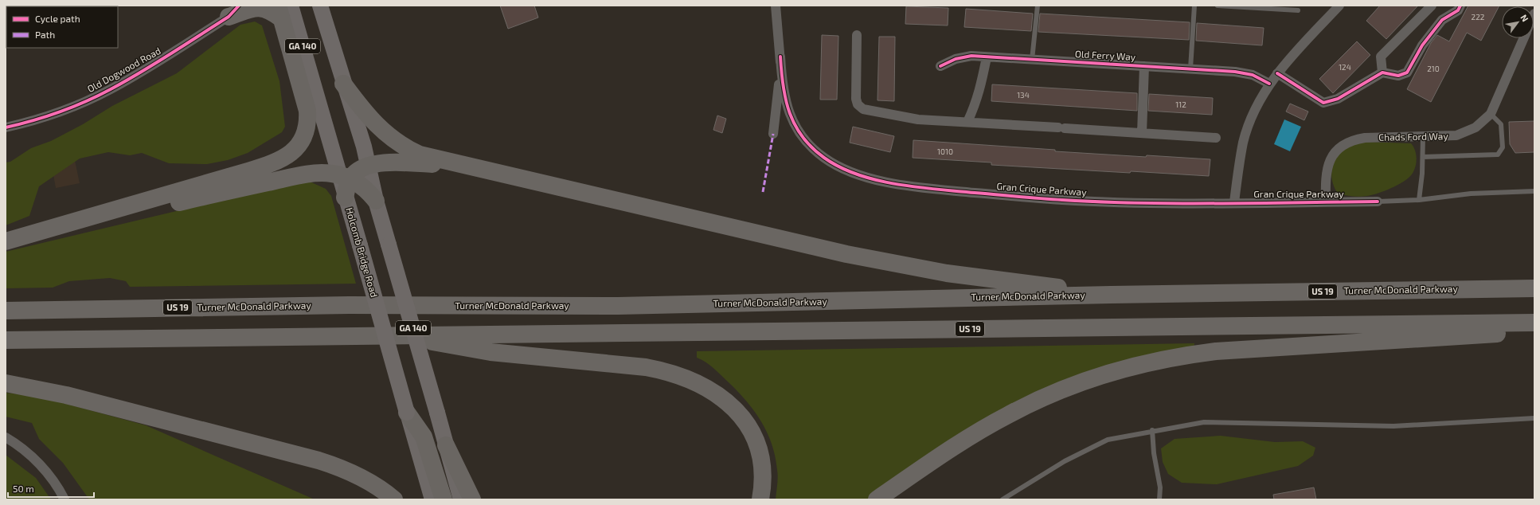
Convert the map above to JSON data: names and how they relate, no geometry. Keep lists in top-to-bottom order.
{
  "streets": {
    "highway": ["Turner McDonald Parkway", "US 19"],
    "main road": ["GA 140", "Holcomb Bridge Road"],
    "street": [
      "Old Ferry Way",
      "Old Dogwood Road",
      "Chads Ford Way",
      "Gran Crique Parkway"
    ]
  },
  "crossings": [
    ["Chads Ford Way", "Gran Crique Parkway"]
  ],
  "house_numbers": [
    "222",
    "124",
    "210",
    "134",
    "112",
    "1010"
  ],
  "legend": ["Cycle path", "Path"],
  "scale_bar": "50 m",
  "north": "top right"
}
